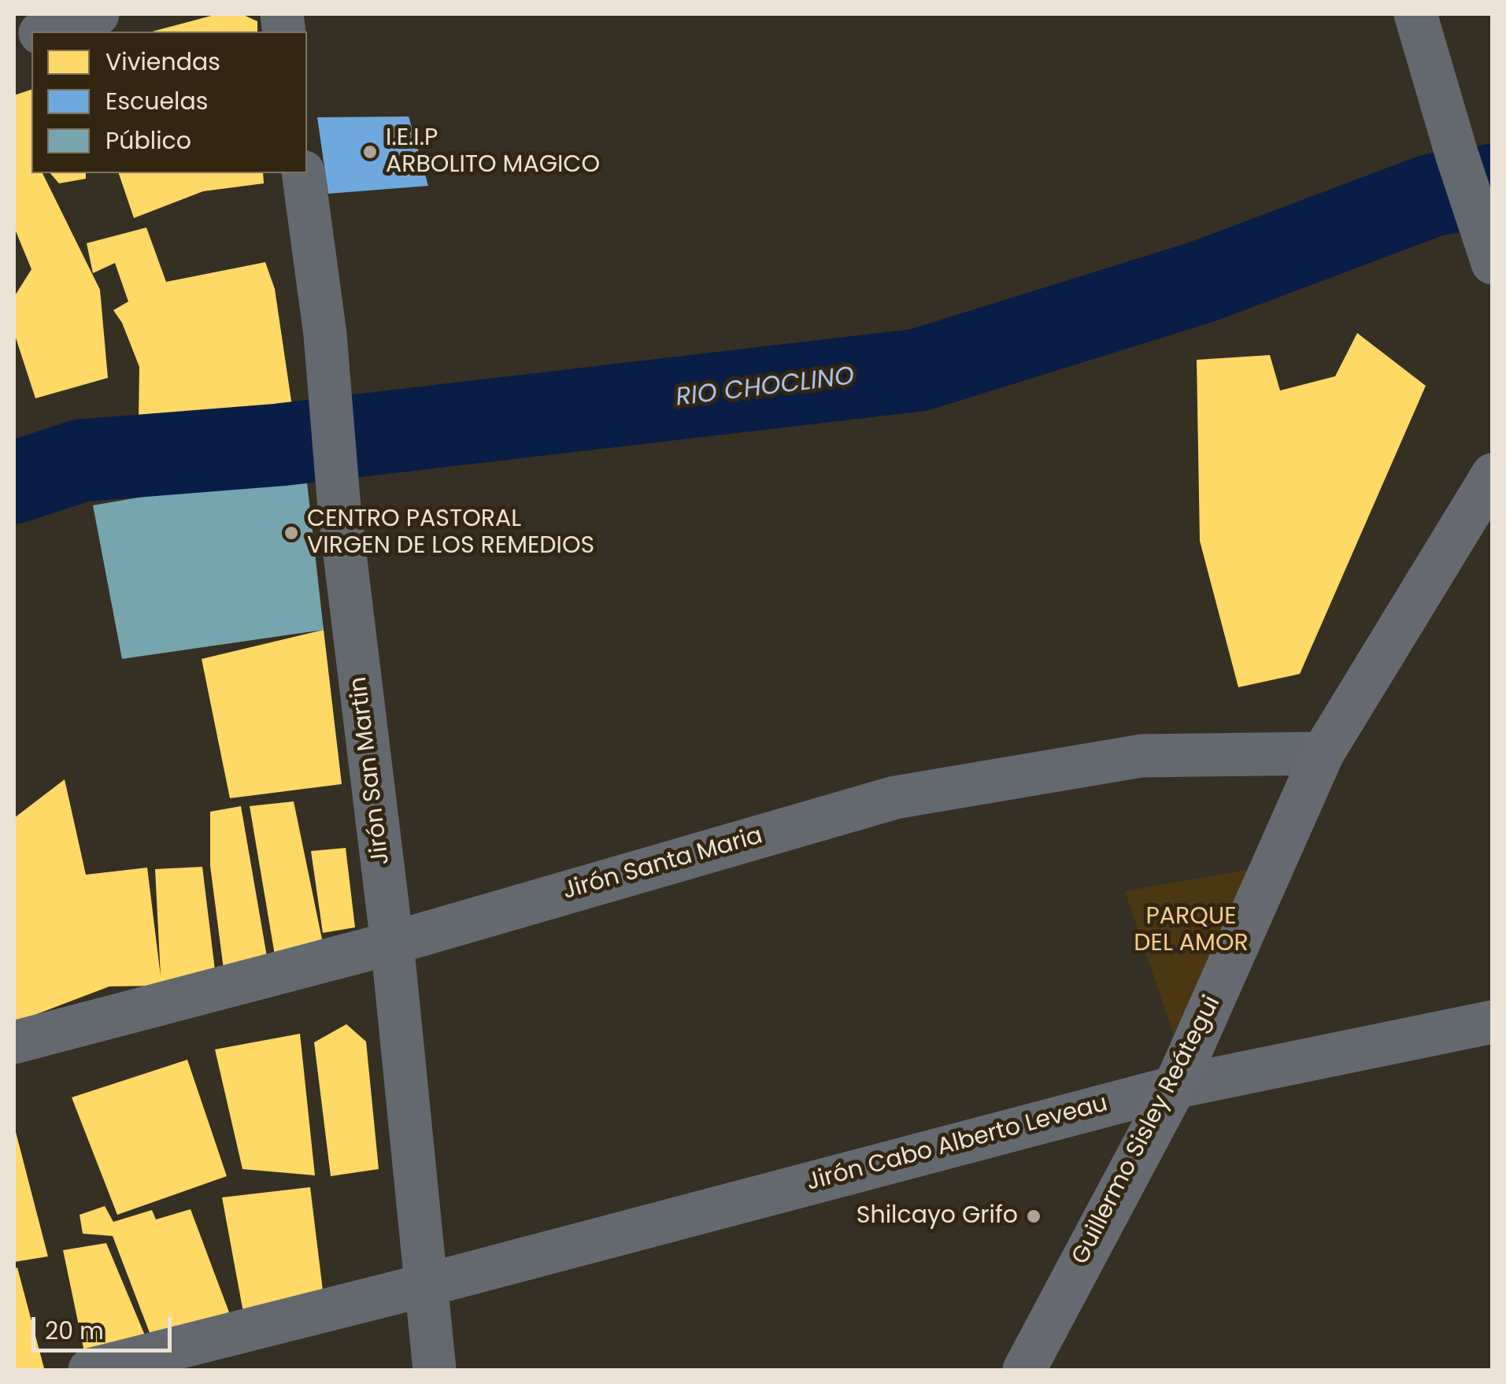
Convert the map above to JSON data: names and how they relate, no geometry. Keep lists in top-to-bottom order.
{
  "streets": {
    "main road": ["Guillermo Sisley Reátegui"],
    "street": ["Jirón San Martin", "Jirón Santa Maria", "Jirón Cabo Alberto Leveau"]
  },
  "crossings": [
    ["Jirón San Martin", "Jirón Santa Maria"],
    ["Jirón San Martin", "Jirón Cabo Alberto Leveau"],
    ["Jirón Santa Maria", "Guillermo Sisley Reátegui"],
    ["Guillermo Sisley Reátegui", "Jirón Cabo Alberto Leveau"]
  ],
  "water": ["RIO CHOCLINO"],
  "parks": ["PARQUE DEL AMOR"],
  "places": ["I.E.I.P ARBOLITO MAGICO", "CENTRO PASTORAL VIRGEN DE LOS REMEDIOS", "Shilcayo Grifo"],
  "legend": ["Viviendas", "Escuelas", "Público"],
  "scale_bar": "20 m"
}
